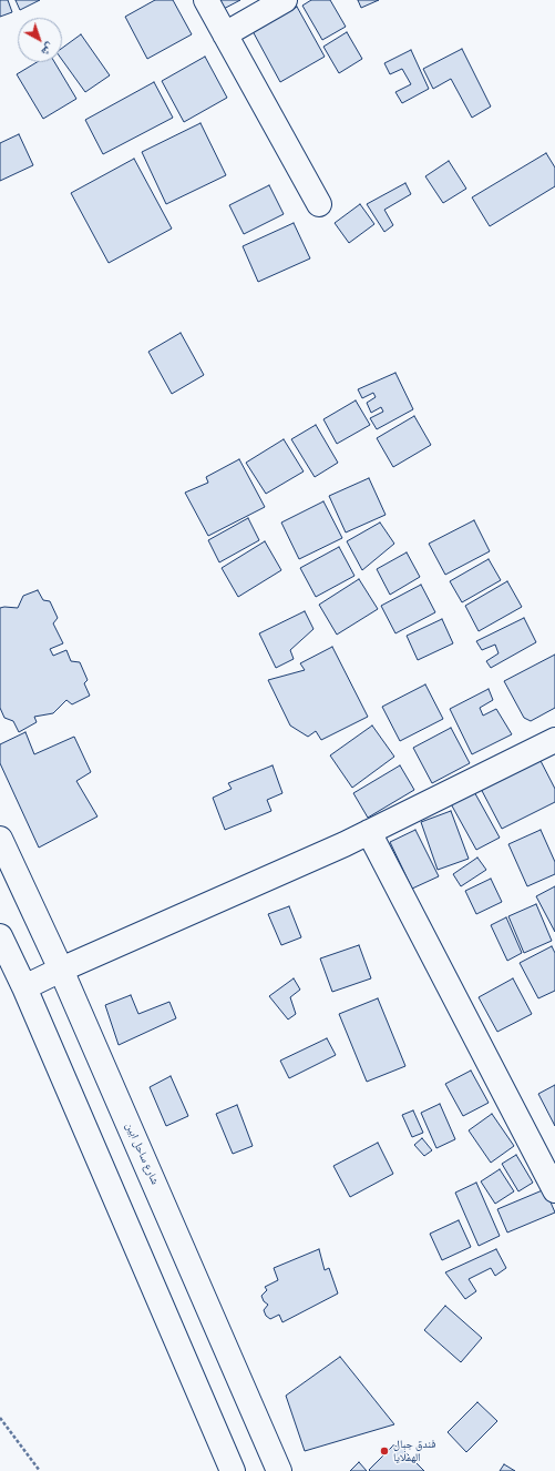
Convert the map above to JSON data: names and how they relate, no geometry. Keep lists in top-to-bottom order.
{
  "streets": {
    "main road": ["شارع ساحل ابين"]
  },
  "places": ["فندق جبال الهملايا"],
  "north": "bottom right"
}
